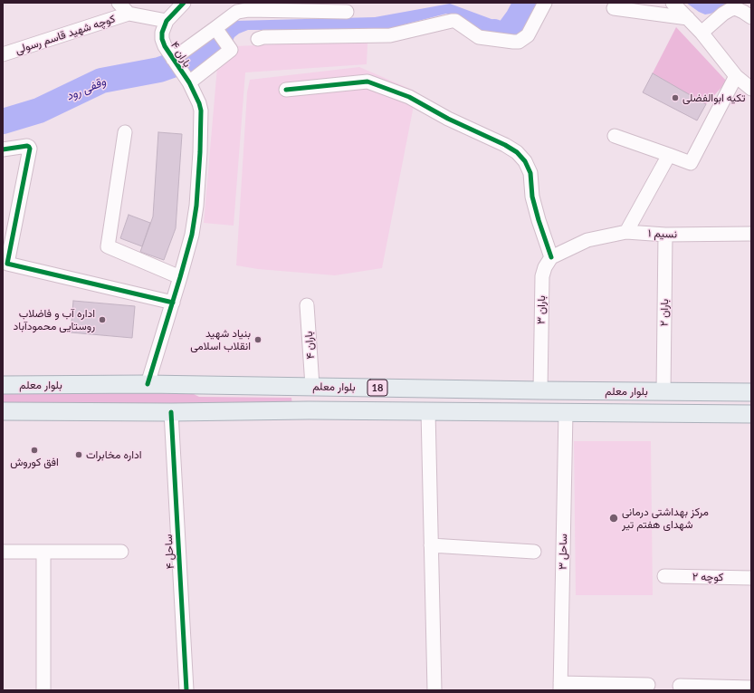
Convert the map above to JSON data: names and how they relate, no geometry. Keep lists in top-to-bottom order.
{
  "streets": {
    "main road": ["بلوار معلم", "18"],
    "street": [
      "کوچه شهید قاسم رسولی",
      "باران ۴",
      "نسیم ۱",
      "باران ۳",
      "باران ۲",
      "ساحل ۴",
      "ساحل ۳",
      "کوچه ۲"
    ]
  },
  "crossings": [
    ["باران ۴", "بلوار معلم"],
    ["نسیم ۱", "باران ۳"],
    ["نسیم ۱", "باران ۲"],
    ["باران ۳", "بلوار معلم"],
    ["باران ۲", "بلوار معلم"],
    ["بلوار معلم", "ساحل ۴"],
    ["بلوار معلم", "ساحل ۳"]
  ],
  "water": ["وقفی رود"],
  "places": [
    "تکیه ابوالفضلی",
    "اداره آب و فاضلاب روستایی محمودآباد",
    "بنیاد شهید انقلاب اسلامی",
    "افق کوروش",
    "اداره مخابرات",
    "مركز بهداشتی درمانی شهدای هفتم تیر"
  ]
}
